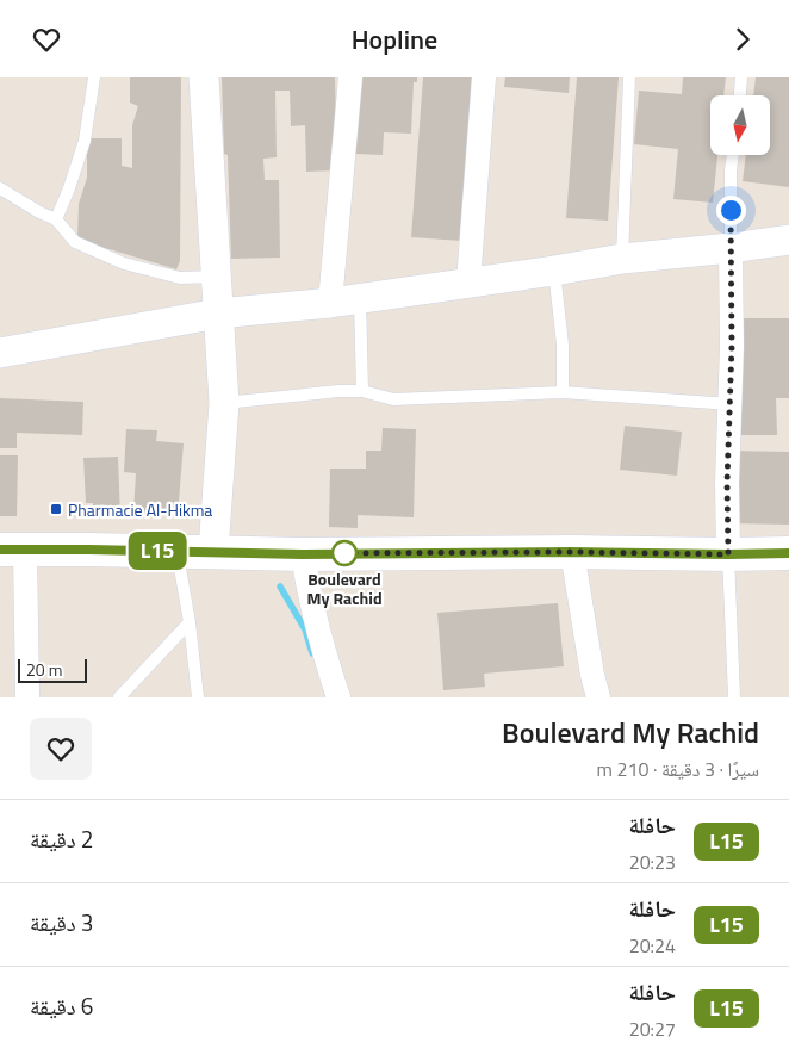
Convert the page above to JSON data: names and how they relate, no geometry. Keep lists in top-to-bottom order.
{
  "places": {
    "transit": ["Pharmacie Al-Hikma"],
    "other": ["Boulevard My Rachid"]
  },
  "lines": ["bus line L15"],
  "scale_bar": "20 m",
  "north": "bottom",
  "page": {
    "header": "Hopline",
    "on_map": "L15",
    "scale": "20 m",
    "heading": ["Boulevard My Rachid", "سيرًا · 3 دقيقة · 210 m"],
    "list": [
      {
        "mark": "L15",
        "name": "حافلة",
        "note": "20:23",
        "value": "2 دقيقة"
      },
      {
        "mark": "L15",
        "name": "حافلة",
        "note": "20:24",
        "value": "3 دقيقة"
      },
      {
        "mark": "L15",
        "name": "حافلة",
        "note": "20:27",
        "value": "6 دقيقة"
      }
    ]
  }
}
